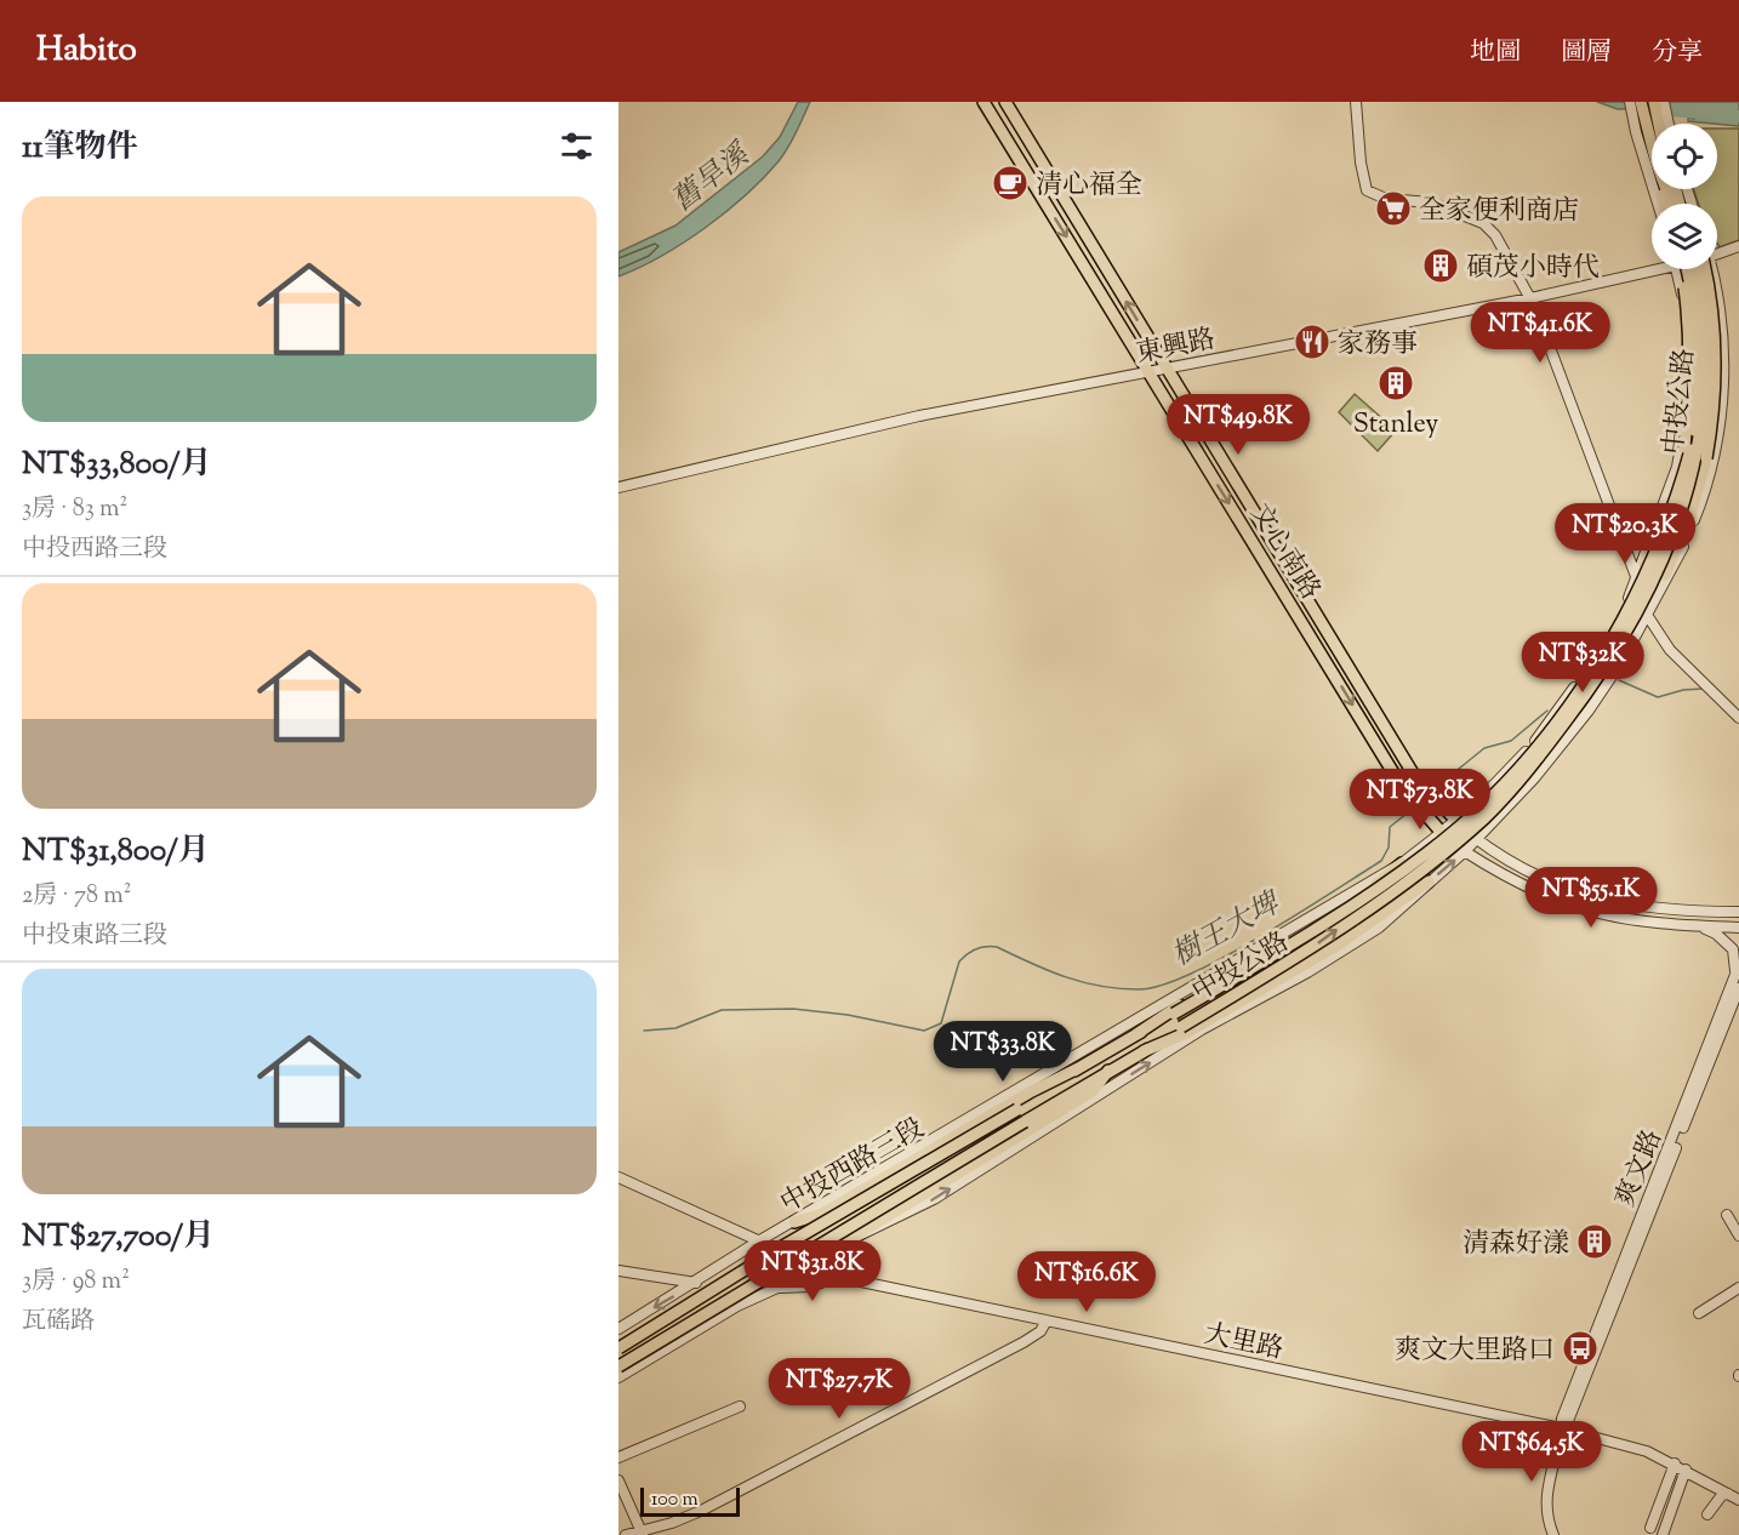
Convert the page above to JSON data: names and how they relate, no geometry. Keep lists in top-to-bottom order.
{
  "streets": {
    "main road": ["中投公路", "文心南路"],
    "street": [
      "東興路",
      "中投西路三段",
      "爽文路",
      "大里路"
    ]
  },
  "crossings": [
    ["東興路", "文心南路"],
    ["文心南路", "中投西路三段"],
    ["中投西路三段", "大里路"],
    ["爽文路", "大里路"]
  ],
  "water": ["舊旱溪", "樹王大埤"],
  "places": {
    "cafe": ["清心福全"],
    "supermarket": ["全家便利商店"],
    "building": ["碩茂小時代", "Stanley", "清森好漾"],
    "restaurant": ["家務事"],
    "bus stop": ["爽文大里路口"]
  },
  "scale_bar": "100 m",
  "page": {
    "header": "Habito",
    "nav": ["地圖", "圖層", "分享"],
    "heading": "11筆物件",
    "list": [
      {
        "name": "NT$33,800/月",
        "note": "3房 · 83 m² · 中投西路三段"
      },
      {
        "name": "NT$31,800/月",
        "note": "2房 · 78 m² · 中投東路三段"
      },
      {
        "name": "NT$27,700/月",
        "note": "3房 · 98 m² · 瓦磘路"
      }
    ],
    "price": [
      "NT$41.6K",
      "NT$49.8K",
      "NT$20.3K",
      "NT$32K",
      "NT$73.8K",
      "NT$55.1K",
      "NT$33.8K",
      "NT$31.8K",
      "NT$16.6K",
      "NT$27.7K",
      "NT$64.5K"
    ],
    "scale": "100 m"
  }
}
